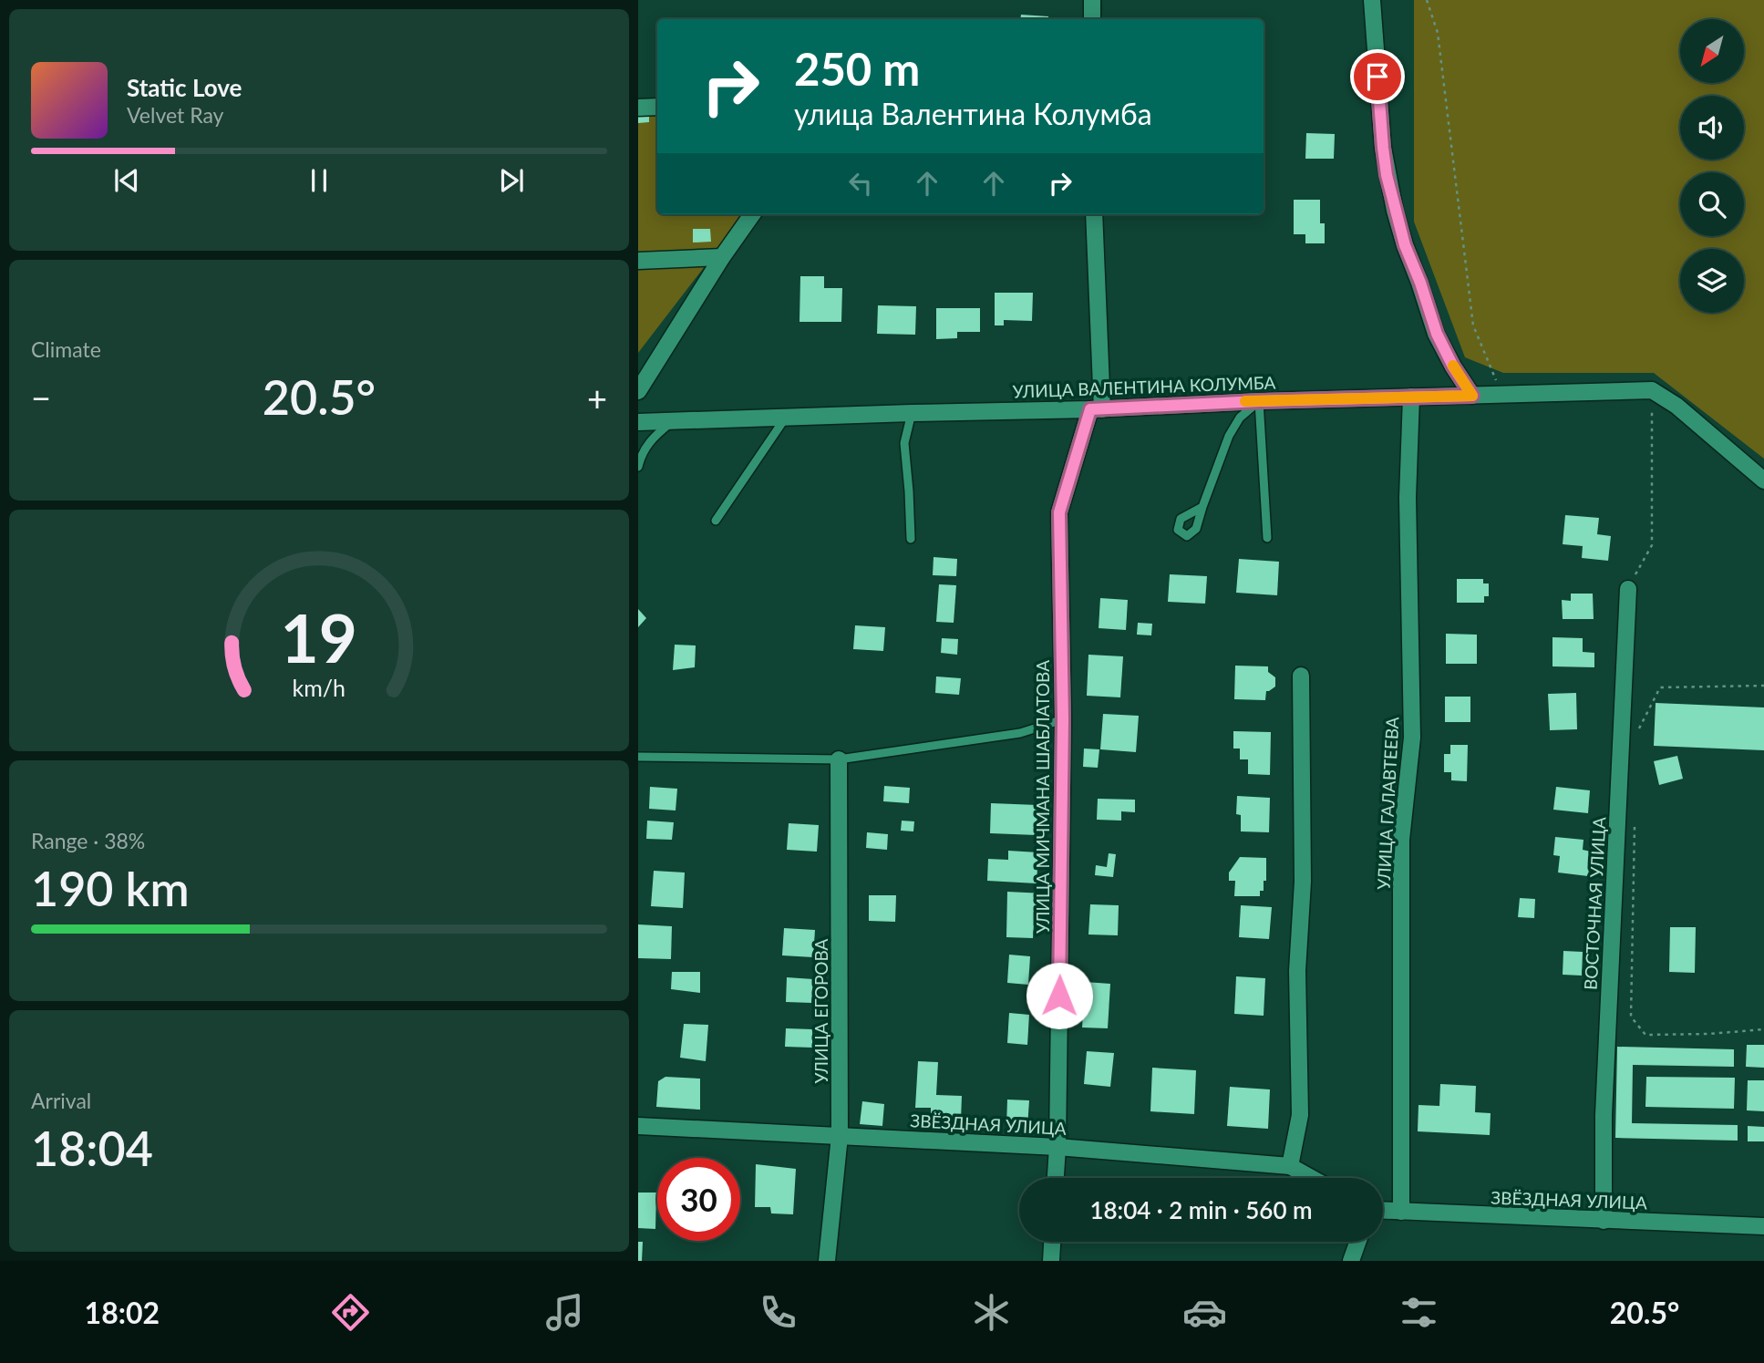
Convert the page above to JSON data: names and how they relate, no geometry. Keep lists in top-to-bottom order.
{
  "streets": {
    "street": [
      "УЛИЦА ВАЛЕНТИНА КОЛУМБА",
      "УЛИЦА МИЧМАНА ШАБЛАТОВА",
      "УЛИЦА ГАЛАВТЕЕВА",
      "ВОСТОЧНАЯ УЛИЦА",
      "УЛИЦА ЕГОРОВА",
      "ЗВЁЗДНАЯ УЛИЦА"
    ]
  },
  "crossings": [
    ["УЛИЦА ВАЛЕНТИНА КОЛУМБА", "УЛИЦА МИЧМАНА ШАБЛАТОВА"],
    ["УЛИЦА ВАЛЕНТИНА КОЛУМБА", "УЛИЦА ГАЛАВТЕЕВА"],
    ["УЛИЦА МИЧМАНА ШАБЛАТОВА", "ЗВЁЗДНАЯ УЛИЦА"],
    ["УЛИЦА ГАЛАВТЕЕВА", "ЗВЁЗДНАЯ УЛИЦА"],
    ["ВОСТОЧНАЯ УЛИЦА", "ЗВЁЗДНАЯ УЛИЦА"],
    ["УЛИЦА ЕГОРОВА", "ЗВЁЗДНАЯ УЛИЦА"]
  ],
  "north": "bottom left",
  "page": {
    "turn": ["250 m", "улица Валентина Колумба"],
    "song": ["Static Love", "Velvet Ray"],
    "tile": [
      "Climate",
      ["Range · 38%", "190 km"],
      ["Arrival", "18:04"]
    ],
    "heat": ["−", "20.5°", "+"],
    "limit": "30",
    "trip": "18:04 · 2 min · 560 m",
    "tabs": ["18:02", "20.5°"],
    "gauge": ["19", "km/h"]
  }
}
